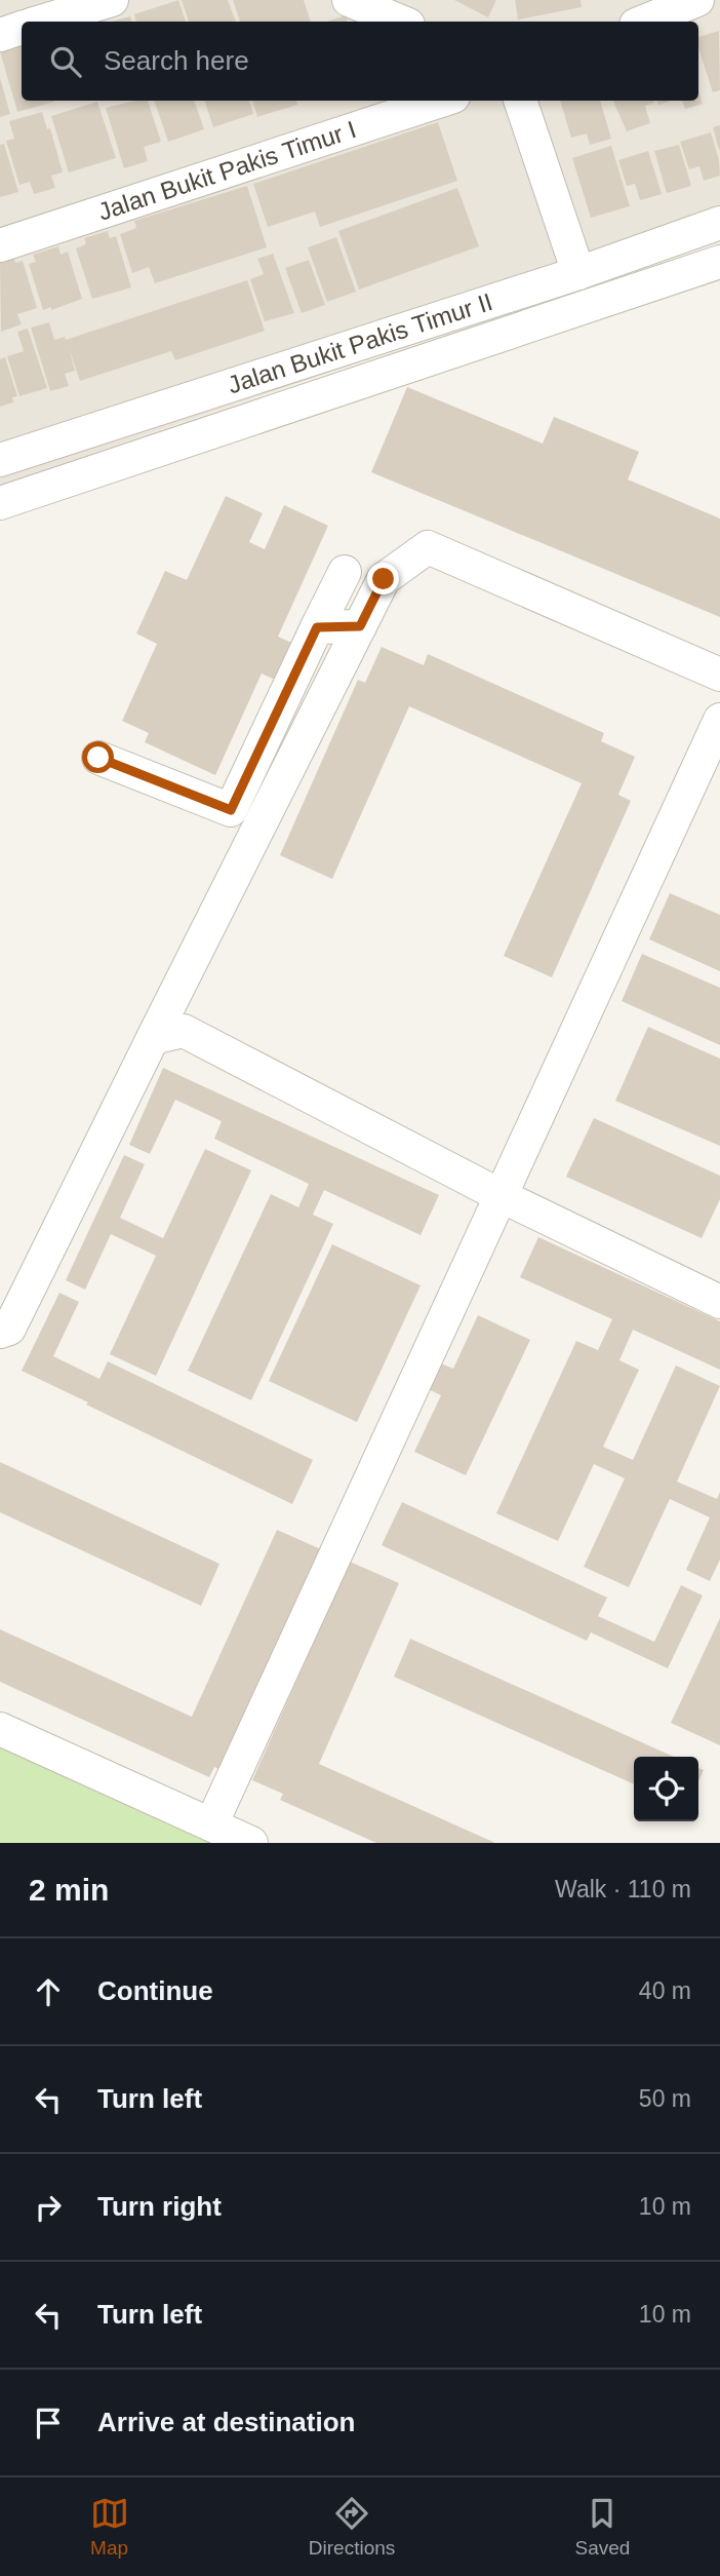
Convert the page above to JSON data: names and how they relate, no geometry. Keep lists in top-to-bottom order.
{
  "streets": {
    "street": ["Jalan Bukit Pakis Timur I", "Jalan Bukit Pakis Timur II"]
  },
  "page": {
    "search": "Search here",
    "heading": ["2 min", "Walk · 110 m"],
    "list": [
      ["Continue", "40 m"],
      ["Turn left", "50 m"],
      ["Turn right", "10 m"],
      ["Turn left", "10 m"],
      "Arrive at destination"
    ],
    "nav": ["Map", "Directions", "Saved"]
  }
}
